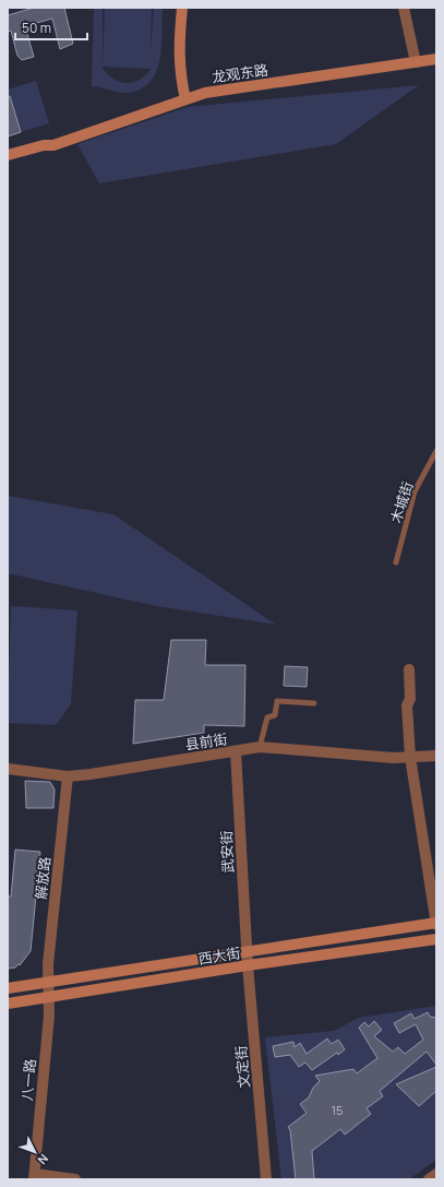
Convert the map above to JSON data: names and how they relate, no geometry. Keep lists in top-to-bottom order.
{
  "streets": {
    "main road": ["龙观东路", "西大街"],
    "street": [
      "县前街",
      "武安街",
      "解放路",
      "文定街",
      "八一路"
    ],
    "lane": ["木城街"]
  },
  "crossings": [
    ["县前街", "武安街"],
    ["县前街", "解放路"],
    ["武安街", "西大街"],
    ["武安街", "文定街"],
    ["解放路", "西大街"],
    ["解放路", "八一路"],
    ["西大街", "文定街"],
    ["西大街", "八一路"]
  ],
  "house_numbers": ["15"],
  "scale_bar": "50 m",
  "north": "bottom right"
}
